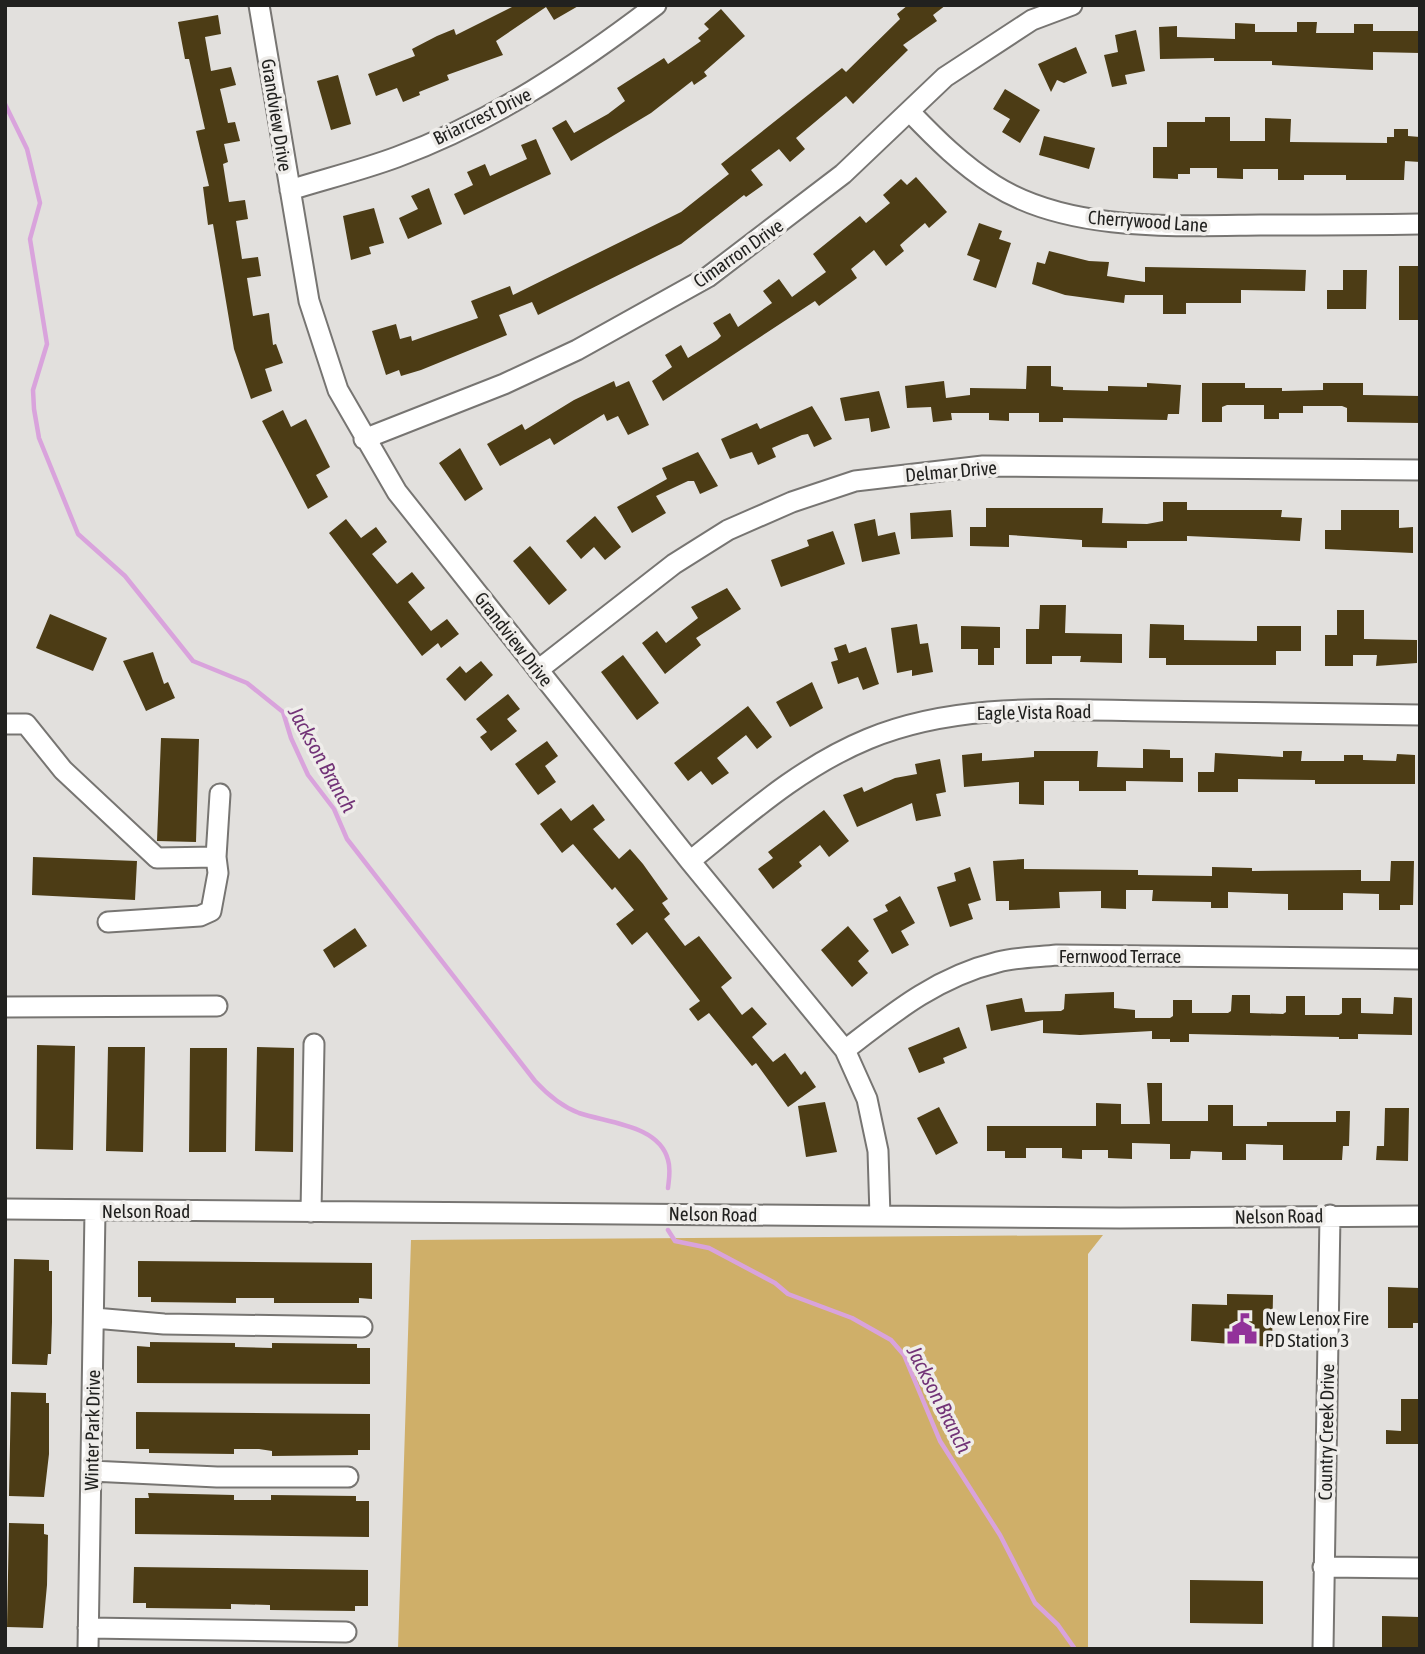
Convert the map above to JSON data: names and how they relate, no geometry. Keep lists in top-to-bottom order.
{
  "streets": {
    "street": [
      "Grandview Drive",
      "Briarcrest Drive",
      "Cherrywood Lane",
      "Cimarron Drive",
      "Delmar Drive",
      "Eagle Vista Road",
      "Fernwood Terrace",
      "Nelson Road",
      "Winter Park Drive",
      "Country Creek Drive"
    ]
  },
  "crossings": [
    ["Grandview Drive", "Briarcrest Drive"],
    ["Grandview Drive", "Cimarron Drive"],
    ["Grandview Drive", "Delmar Drive"],
    ["Grandview Drive", "Eagle Vista Road"],
    ["Grandview Drive", "Fernwood Terrace"],
    ["Grandview Drive", "Nelson Road"],
    ["Cherrywood Lane", "Cimarron Drive"],
    ["Nelson Road", "Winter Park Drive"],
    ["Nelson Road", "Country Creek Drive"]
  ],
  "water": ["Jackson Branch"],
  "places": {
    "public building": ["New Lenox Fire PD Station 3"]
  }
}
